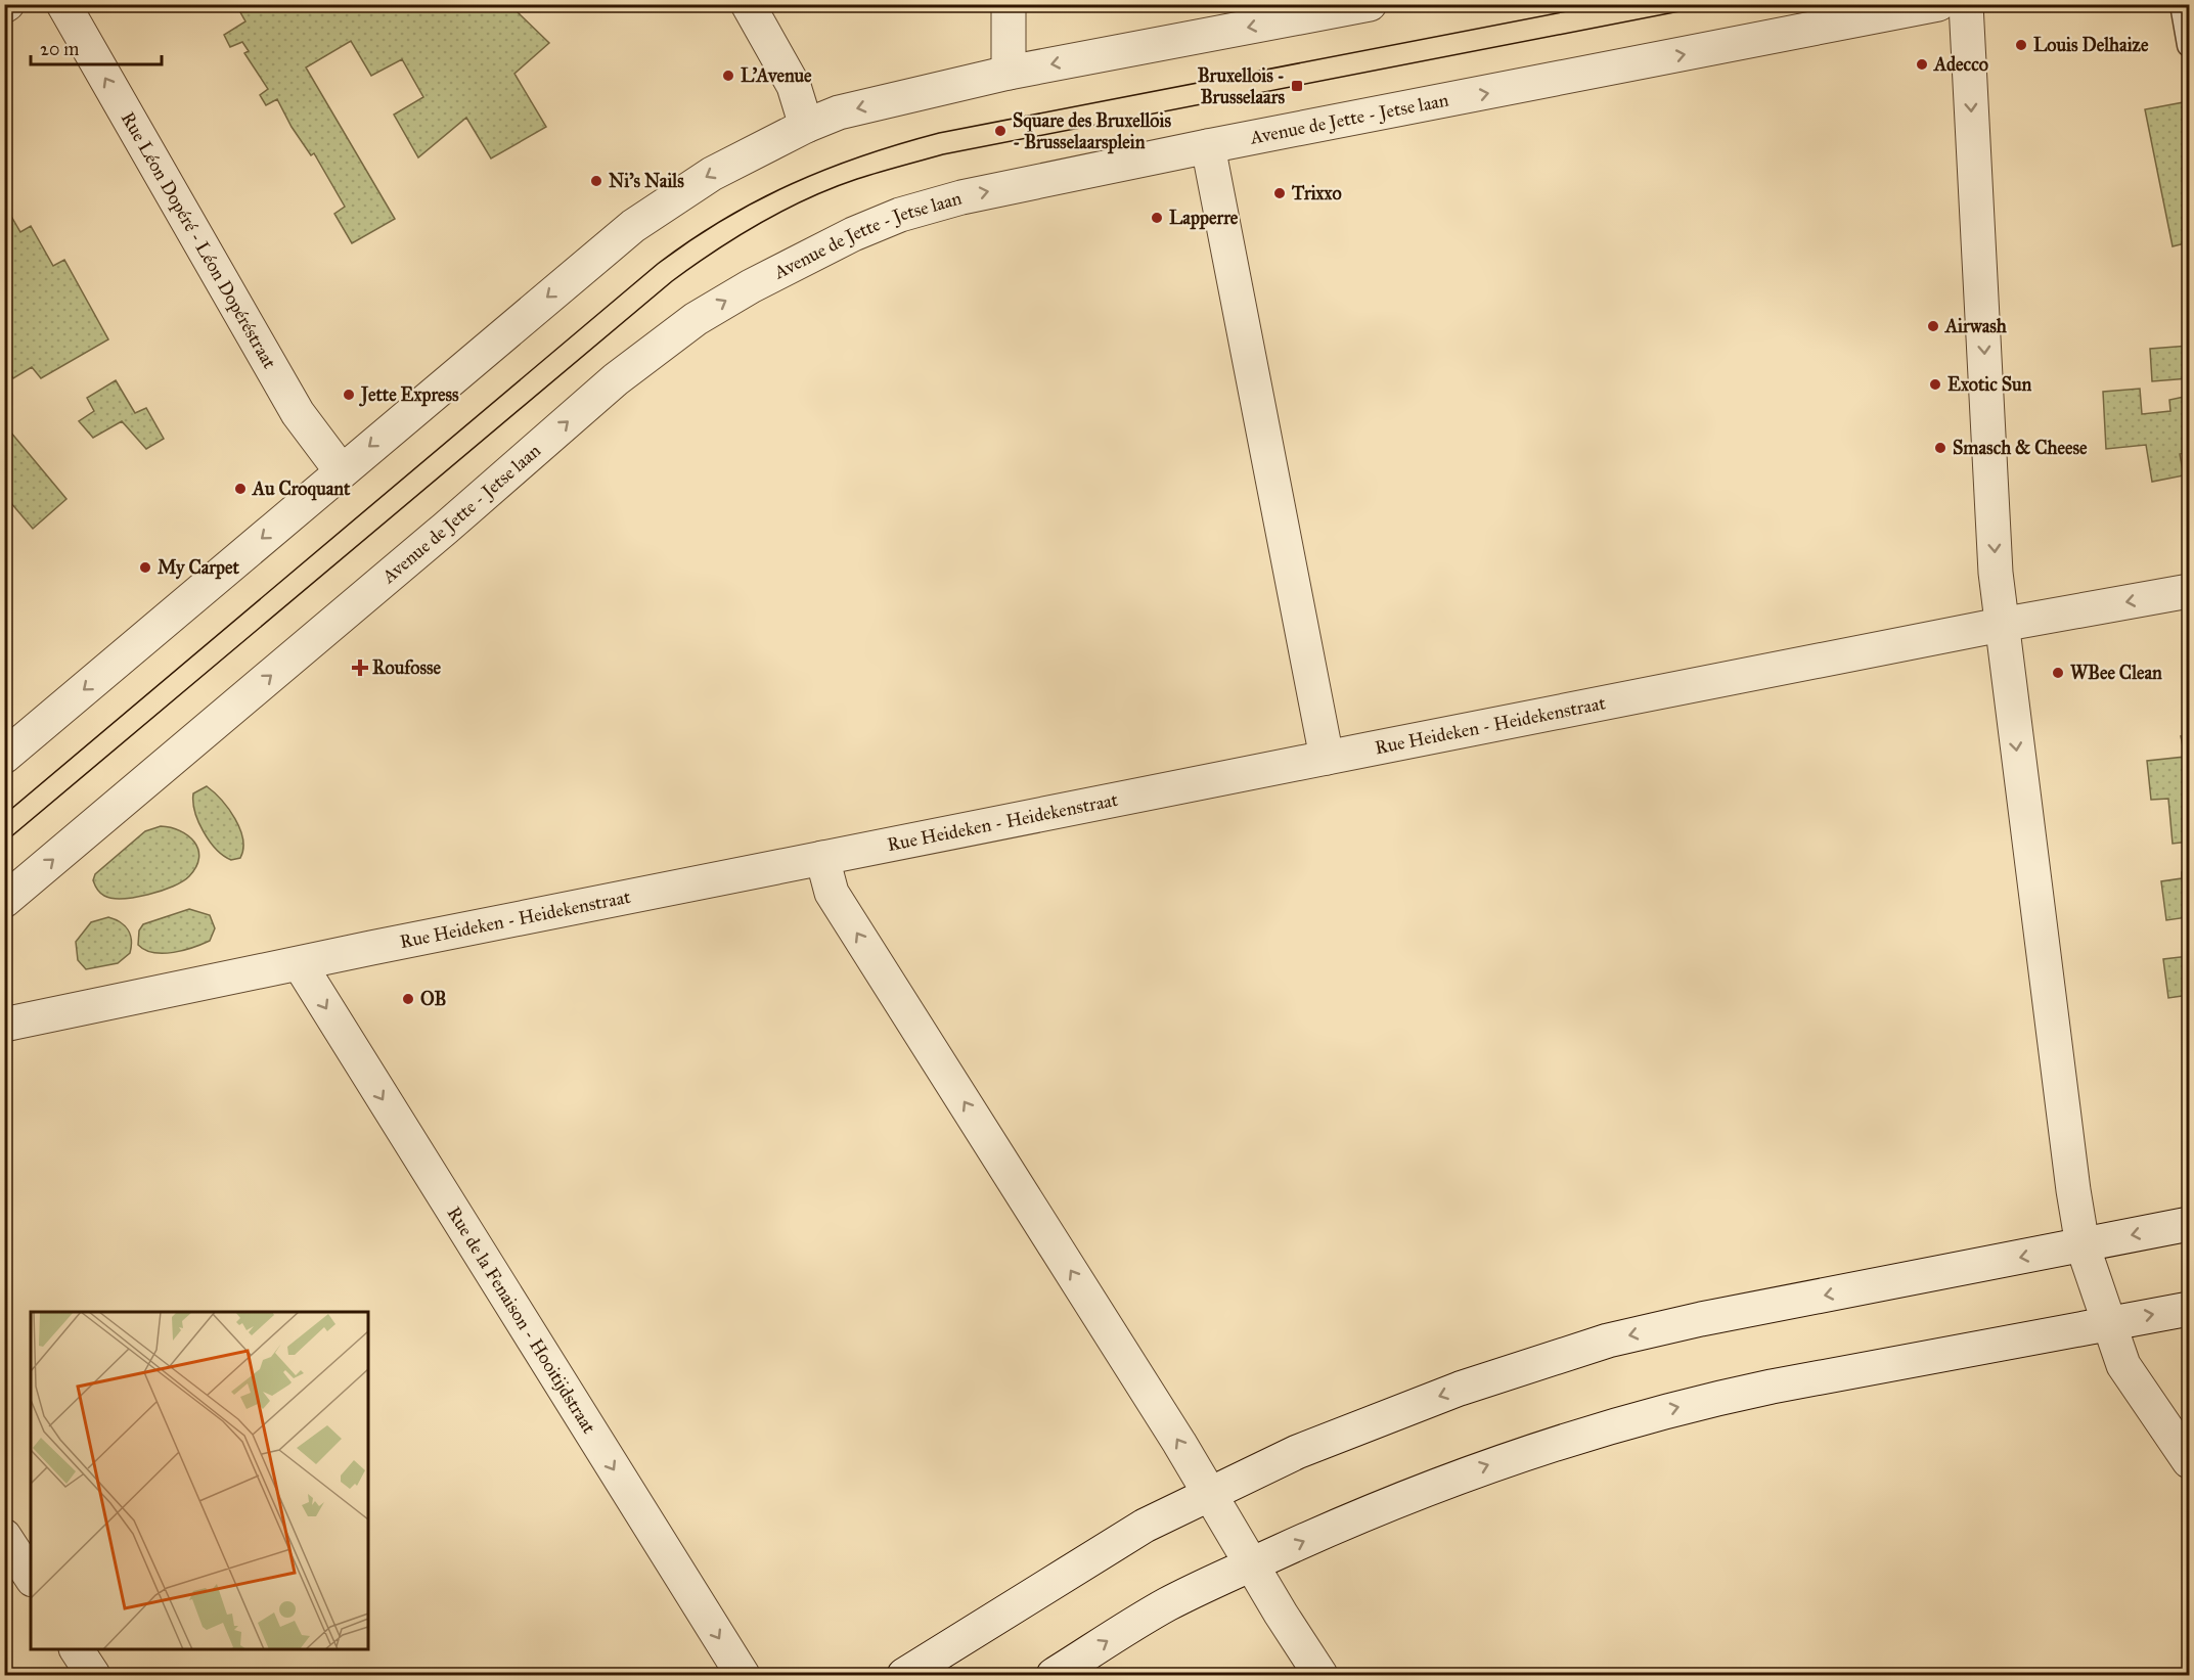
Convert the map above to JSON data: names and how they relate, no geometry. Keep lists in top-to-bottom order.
{
  "streets": {
    "street": [
      "Avenue de Jette - Jetse laan",
      "Rue Léon Dopéré - Léon Dopéréstraat",
      "Rue Heideken - Heidekenstraat",
      "Rue de la Fenaison - Hooitijdstraat"
    ]
  },
  "crossings": [
    ["Rue Heideken - Heidekenstraat", "Rue de la Fenaison - Hooitijdstraat"]
  ],
  "one_way": ["Rue Léon Dopéré - Léon Dopéréstraat", "Rue de la Fenaison - Hooitijdstraat"],
  "places": {
    "other": [
      "Louis Delhaize",
      "Adecco",
      "L'Avenue",
      "Square des Bruxellois - Brusselaarsplein",
      "Ni's Nails",
      "Trixxo",
      "Lapperre",
      "Airwash",
      "Exotic Sun",
      "Jette Express",
      "Smasch & Cheese",
      "Au Croquant",
      "My Carpet",
      "WBee Clean",
      "OB"
    ],
    "transit": ["Bruxellois - Brusselaars"],
    "health": ["Roufosse"]
  },
  "scale_bar": "20 m"
}
